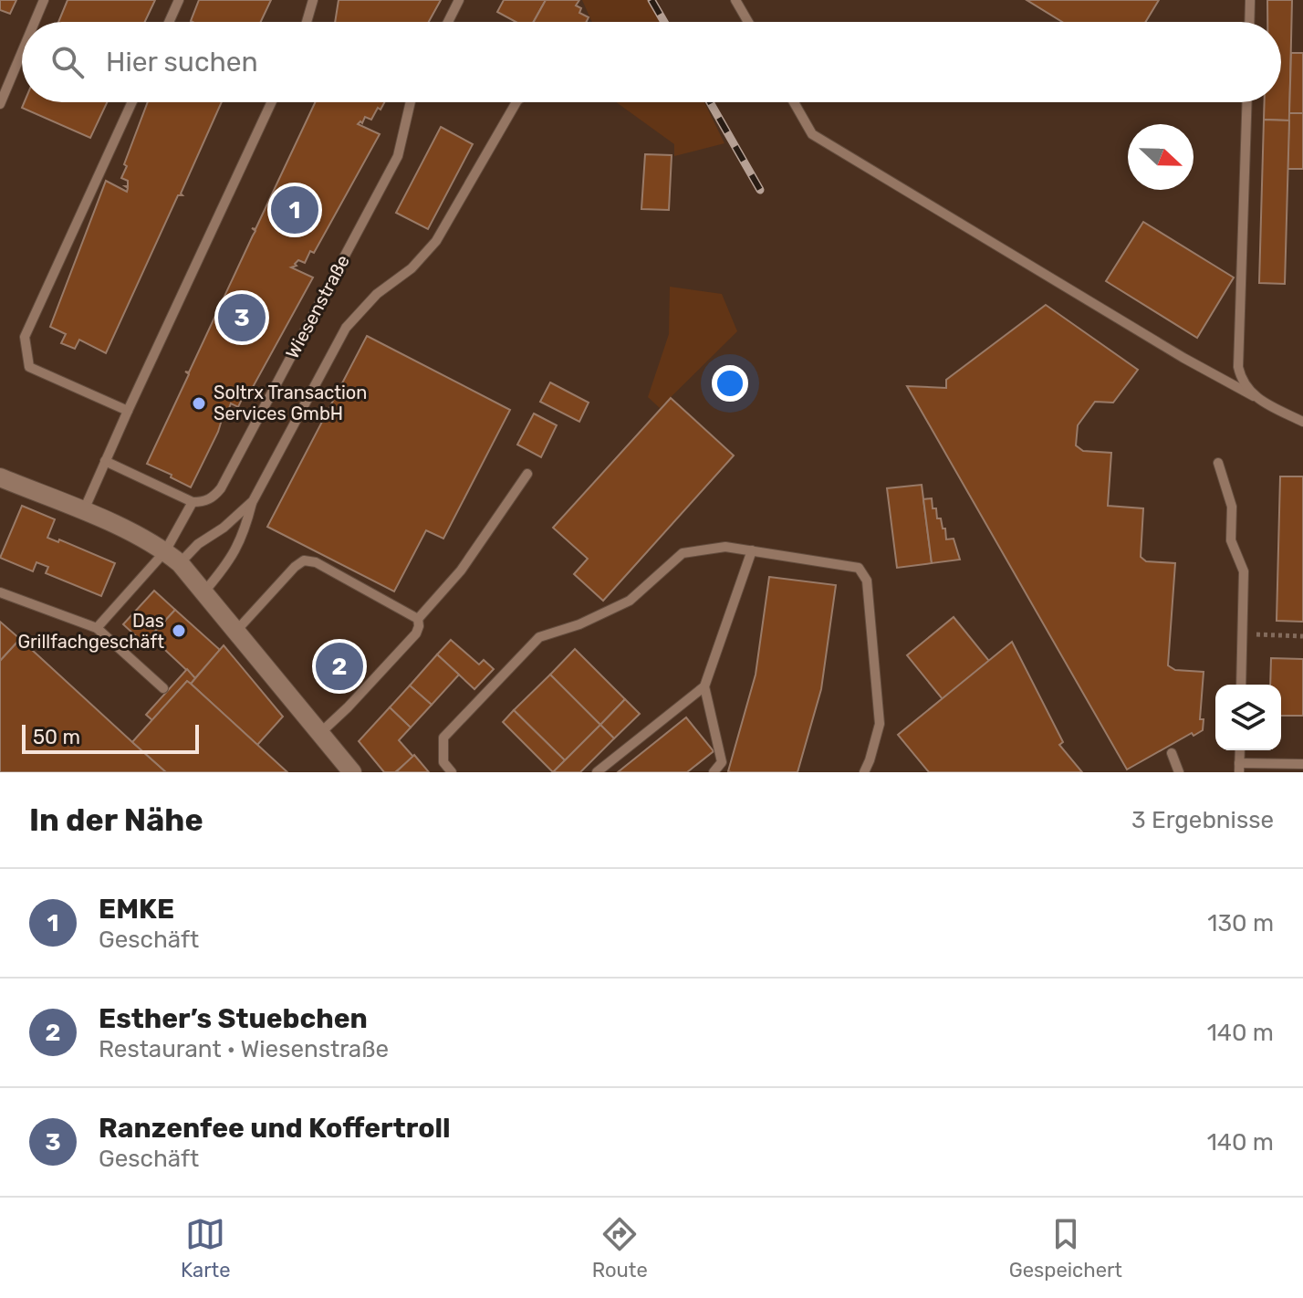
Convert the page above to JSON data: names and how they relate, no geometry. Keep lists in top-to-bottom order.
{
  "streets": {
    "lane": ["Wiesenstraße"]
  },
  "places": ["Soltrx Transaction Services GmbH", "Das Grillfachgeschäft"],
  "scale_bar": "50 m",
  "north": "right",
  "page": {
    "search": "Hier suchen",
    "pins": ["1", "3", "2"],
    "scale": "50 m",
    "heading": ["In der Nähe", "3 Ergebnisse"],
    "list": [
      {
        "mark": "1",
        "name": "EMKE",
        "note": "Geschäft",
        "value": "130 m"
      },
      {
        "mark": "2",
        "name": "Esther’s Stuebchen",
        "note": "Restaurant · Wiesenstraße",
        "value": "140 m"
      },
      {
        "mark": "3",
        "name": "Ranzenfee und Koffertroll",
        "note": "Geschäft",
        "value": "140 m"
      }
    ],
    "nav": ["Karte", "Route", "Gespeichert"]
  }
}
